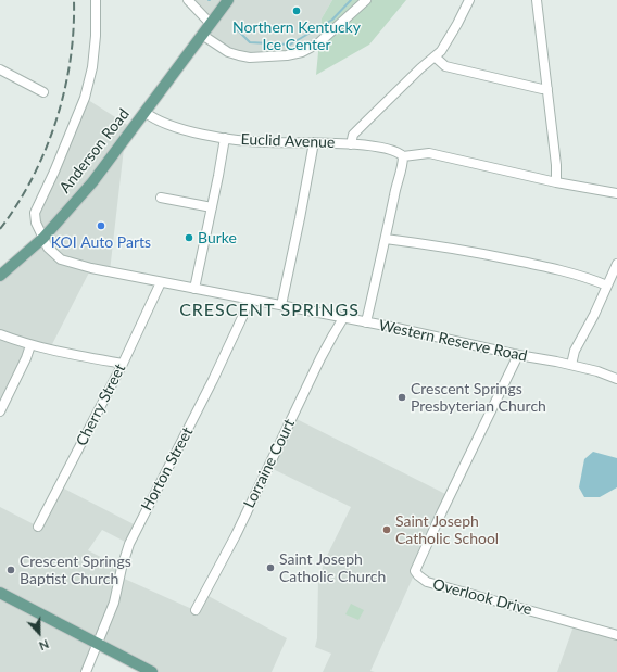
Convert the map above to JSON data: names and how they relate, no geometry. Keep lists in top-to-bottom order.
{
  "streets": {
    "main road": ["Anderson Road"],
    "street": [
      "Euclid Avenue",
      "Western Reserve Road",
      "Cherry Street",
      "Lorraine Court",
      "Horton Street",
      "Overlook Drive"
    ]
  },
  "crossings": [
    ["Euclid Avenue", "Anderson Road"],
    ["Anderson Road", "Western Reserve Road"],
    ["Western Reserve Road", "Cherry Street"],
    ["Western Reserve Road", "Lorraine Court"],
    ["Western Reserve Road", "Horton Street"],
    ["Western Reserve Road", "Overlook Drive"]
  ],
  "districts": ["CRESCENT SPRINGS"],
  "places": [
    "Northern Kentucky Ice Center",
    "KOI Auto Parts",
    "Burke",
    "Crescent Springs Presbyterian Church",
    "Saint Joseph Catholic School",
    "Saint Joseph Catholic Church",
    "Crescent Springs Baptist Church"
  ],
  "north": "bottom"
}
